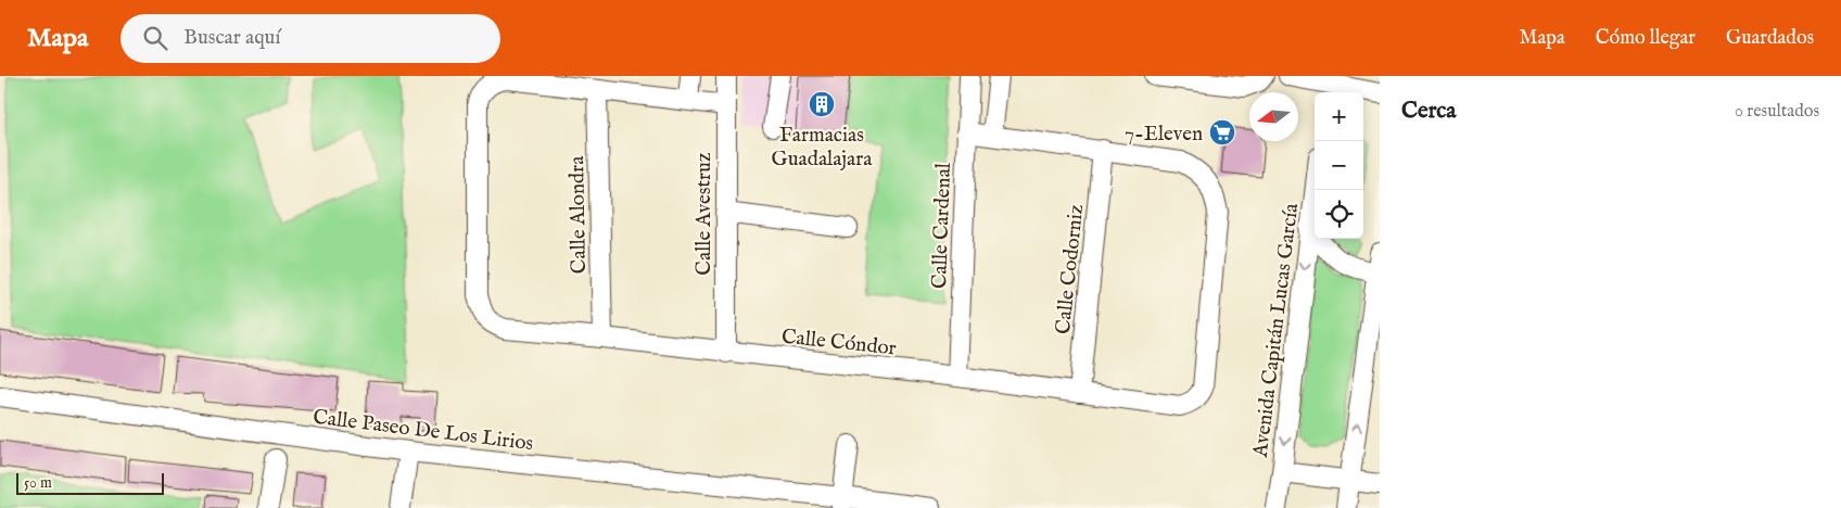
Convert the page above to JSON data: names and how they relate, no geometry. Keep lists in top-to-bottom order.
{
  "streets": {
    "street": [
      "Calle Avestruz",
      "Calle Alondra",
      "Calle Cardenal",
      "Calle Codorniz",
      "Avenida Capitán Lucas García",
      "Calle Cóndor",
      "Calle Paseo De Los Lirios"
    ]
  },
  "crossings": [
    ["Calle Avestruz", "Calle Cóndor"],
    ["Calle Alondra", "Calle Cóndor"],
    ["Calle Cardenal", "Calle Cóndor"],
    ["Calle Codorniz", "Calle Cóndor"]
  ],
  "places": {
    "building": ["Farmacias Guadalajara"],
    "supermarket": ["7-Eleven"]
  },
  "scale_bar": "50 m",
  "north": "left",
  "page": {
    "header": "Mapa",
    "search": "Buscar aquí",
    "nav": ["Mapa", "Cómo llegar", "Guardados"],
    "heading": ["Cerca", "0 resultados"],
    "map_buttons": ["+", "−"],
    "scale": "50 m"
  }
}
